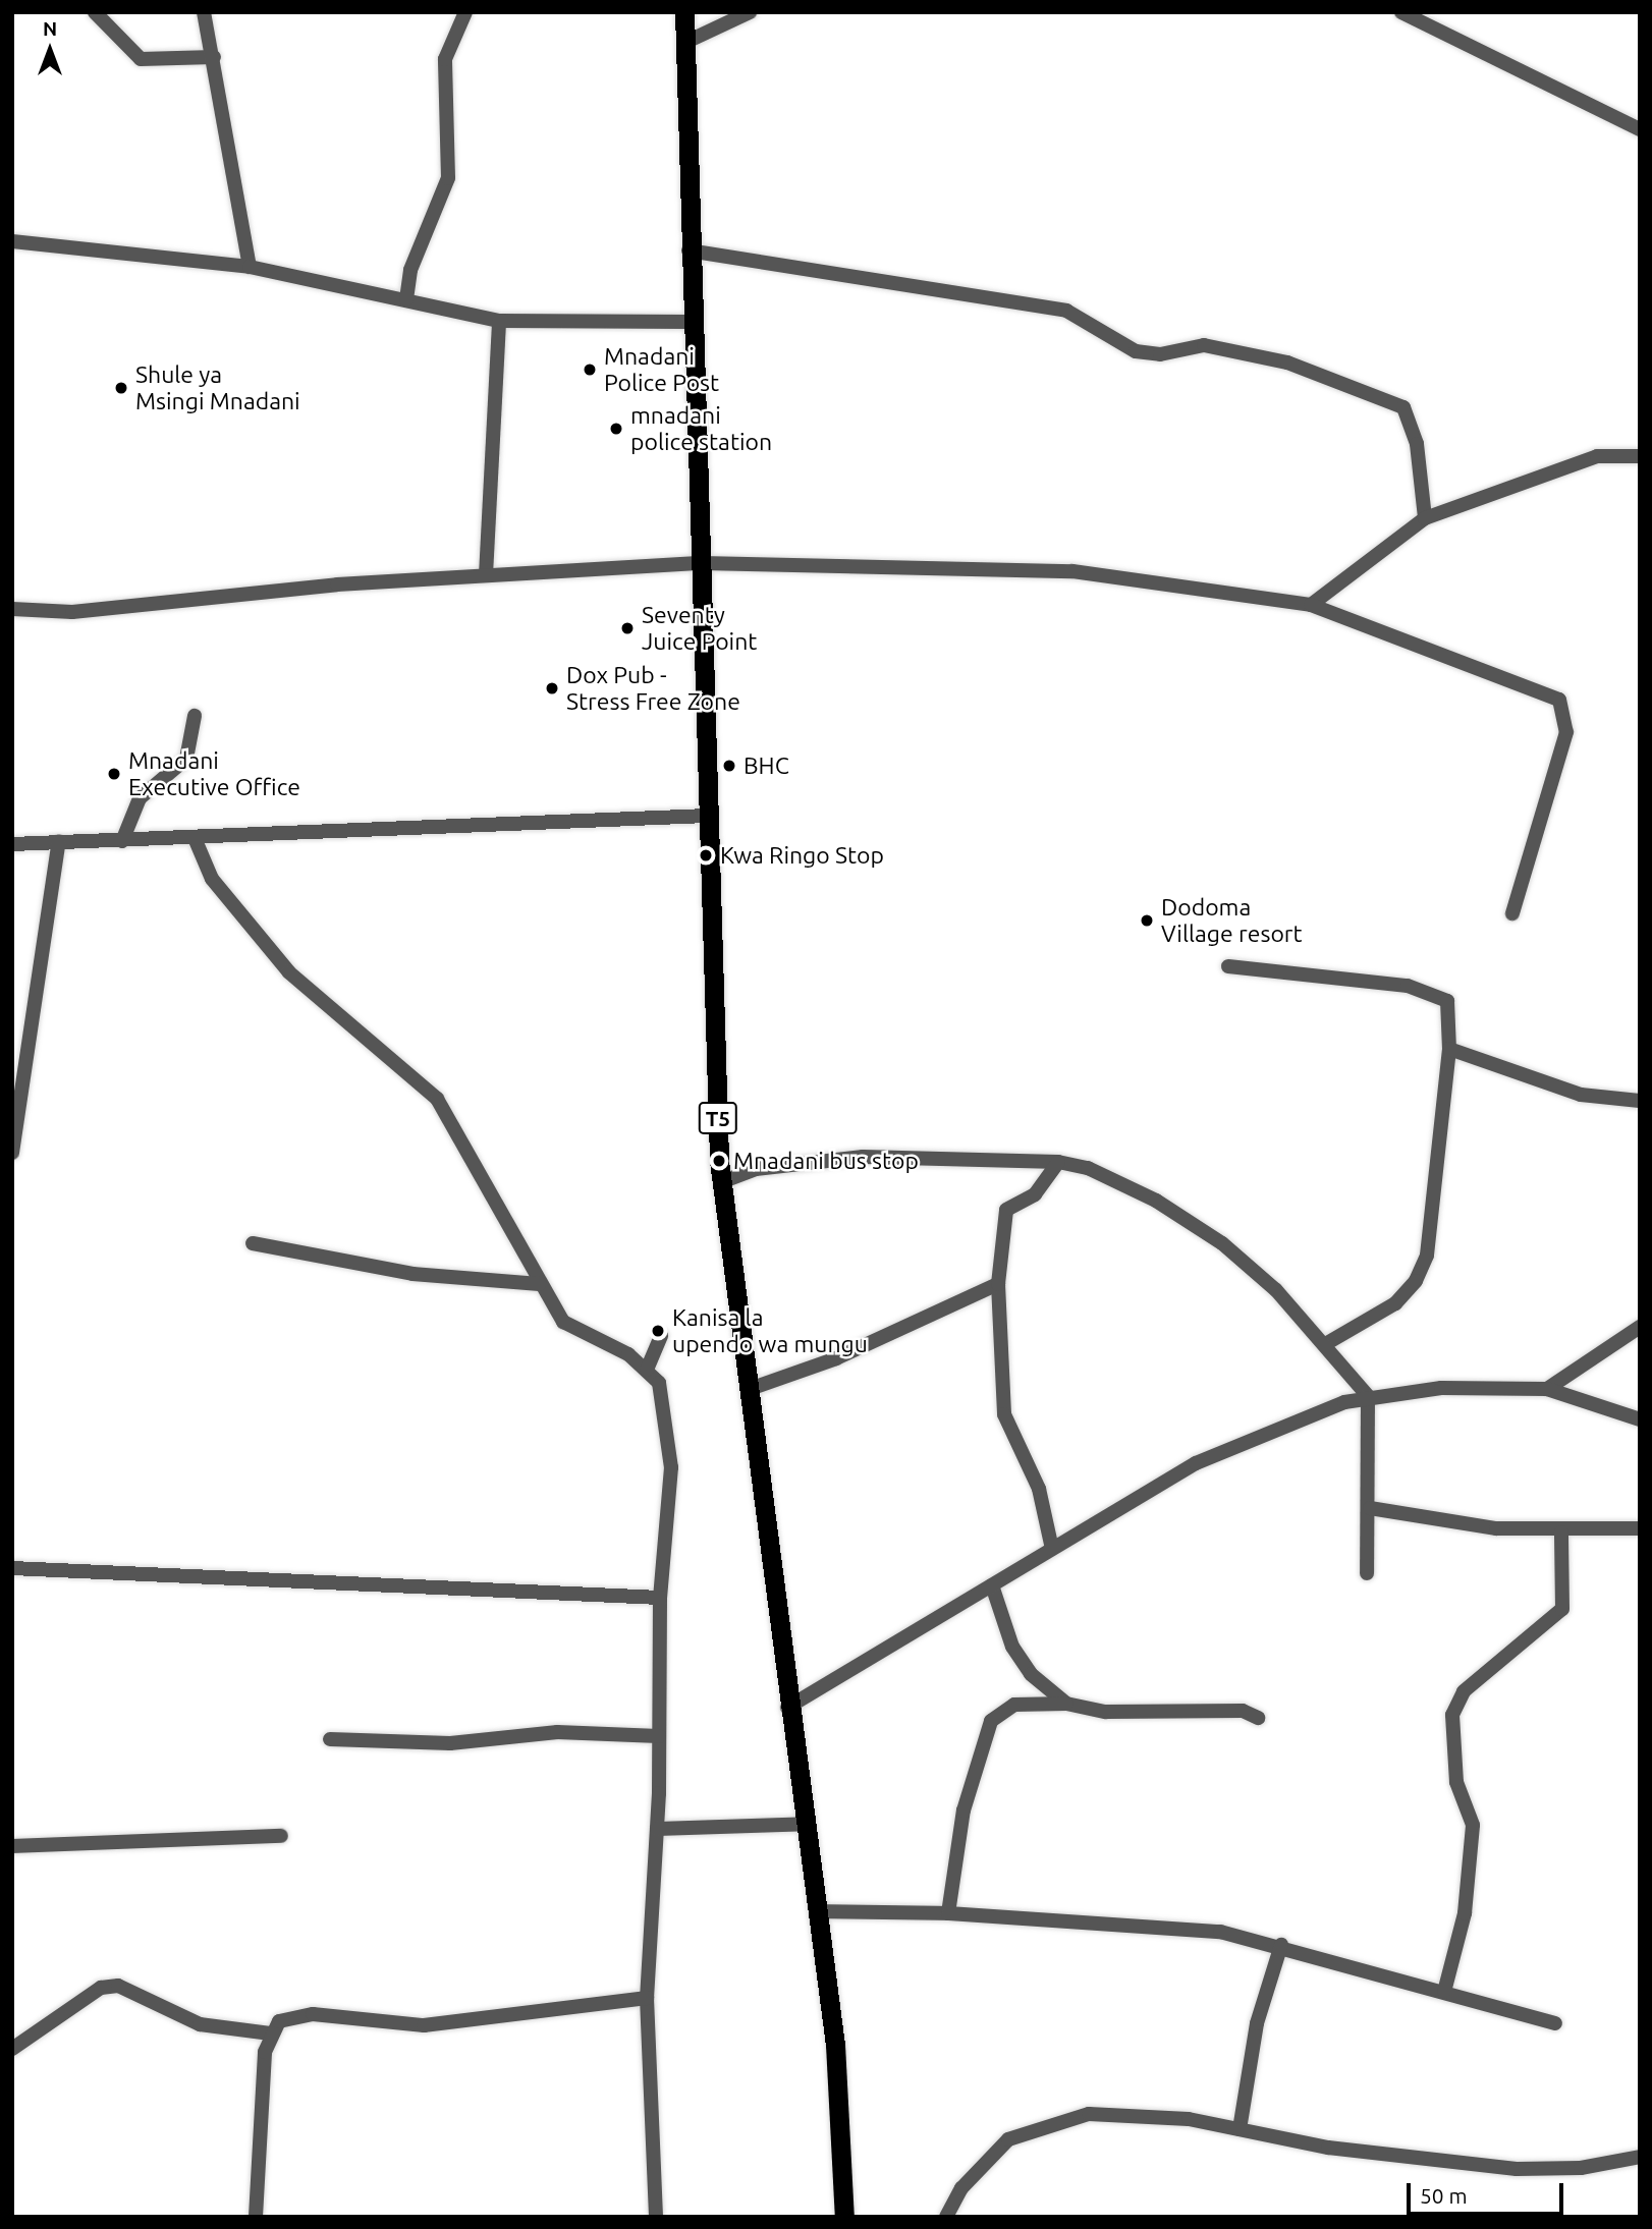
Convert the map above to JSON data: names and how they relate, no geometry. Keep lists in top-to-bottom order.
{
  "streets": {
    "highway": ["T5"]
  },
  "places": [
    "Mnadani Police Post",
    "Shule ya Msingi Mnadani",
    "mnadani police station",
    "Seventy Juice Point",
    "Dox Pub - Stress Free Zone",
    "BHC",
    "Mnadani Executive Office",
    "Kwa Ringo Stop",
    "Dodoma Village resort",
    "Mnadani bus stop",
    "Kanisa la upendo wa mungu"
  ],
  "scale_bar": "50 m",
  "north": "top"
}
